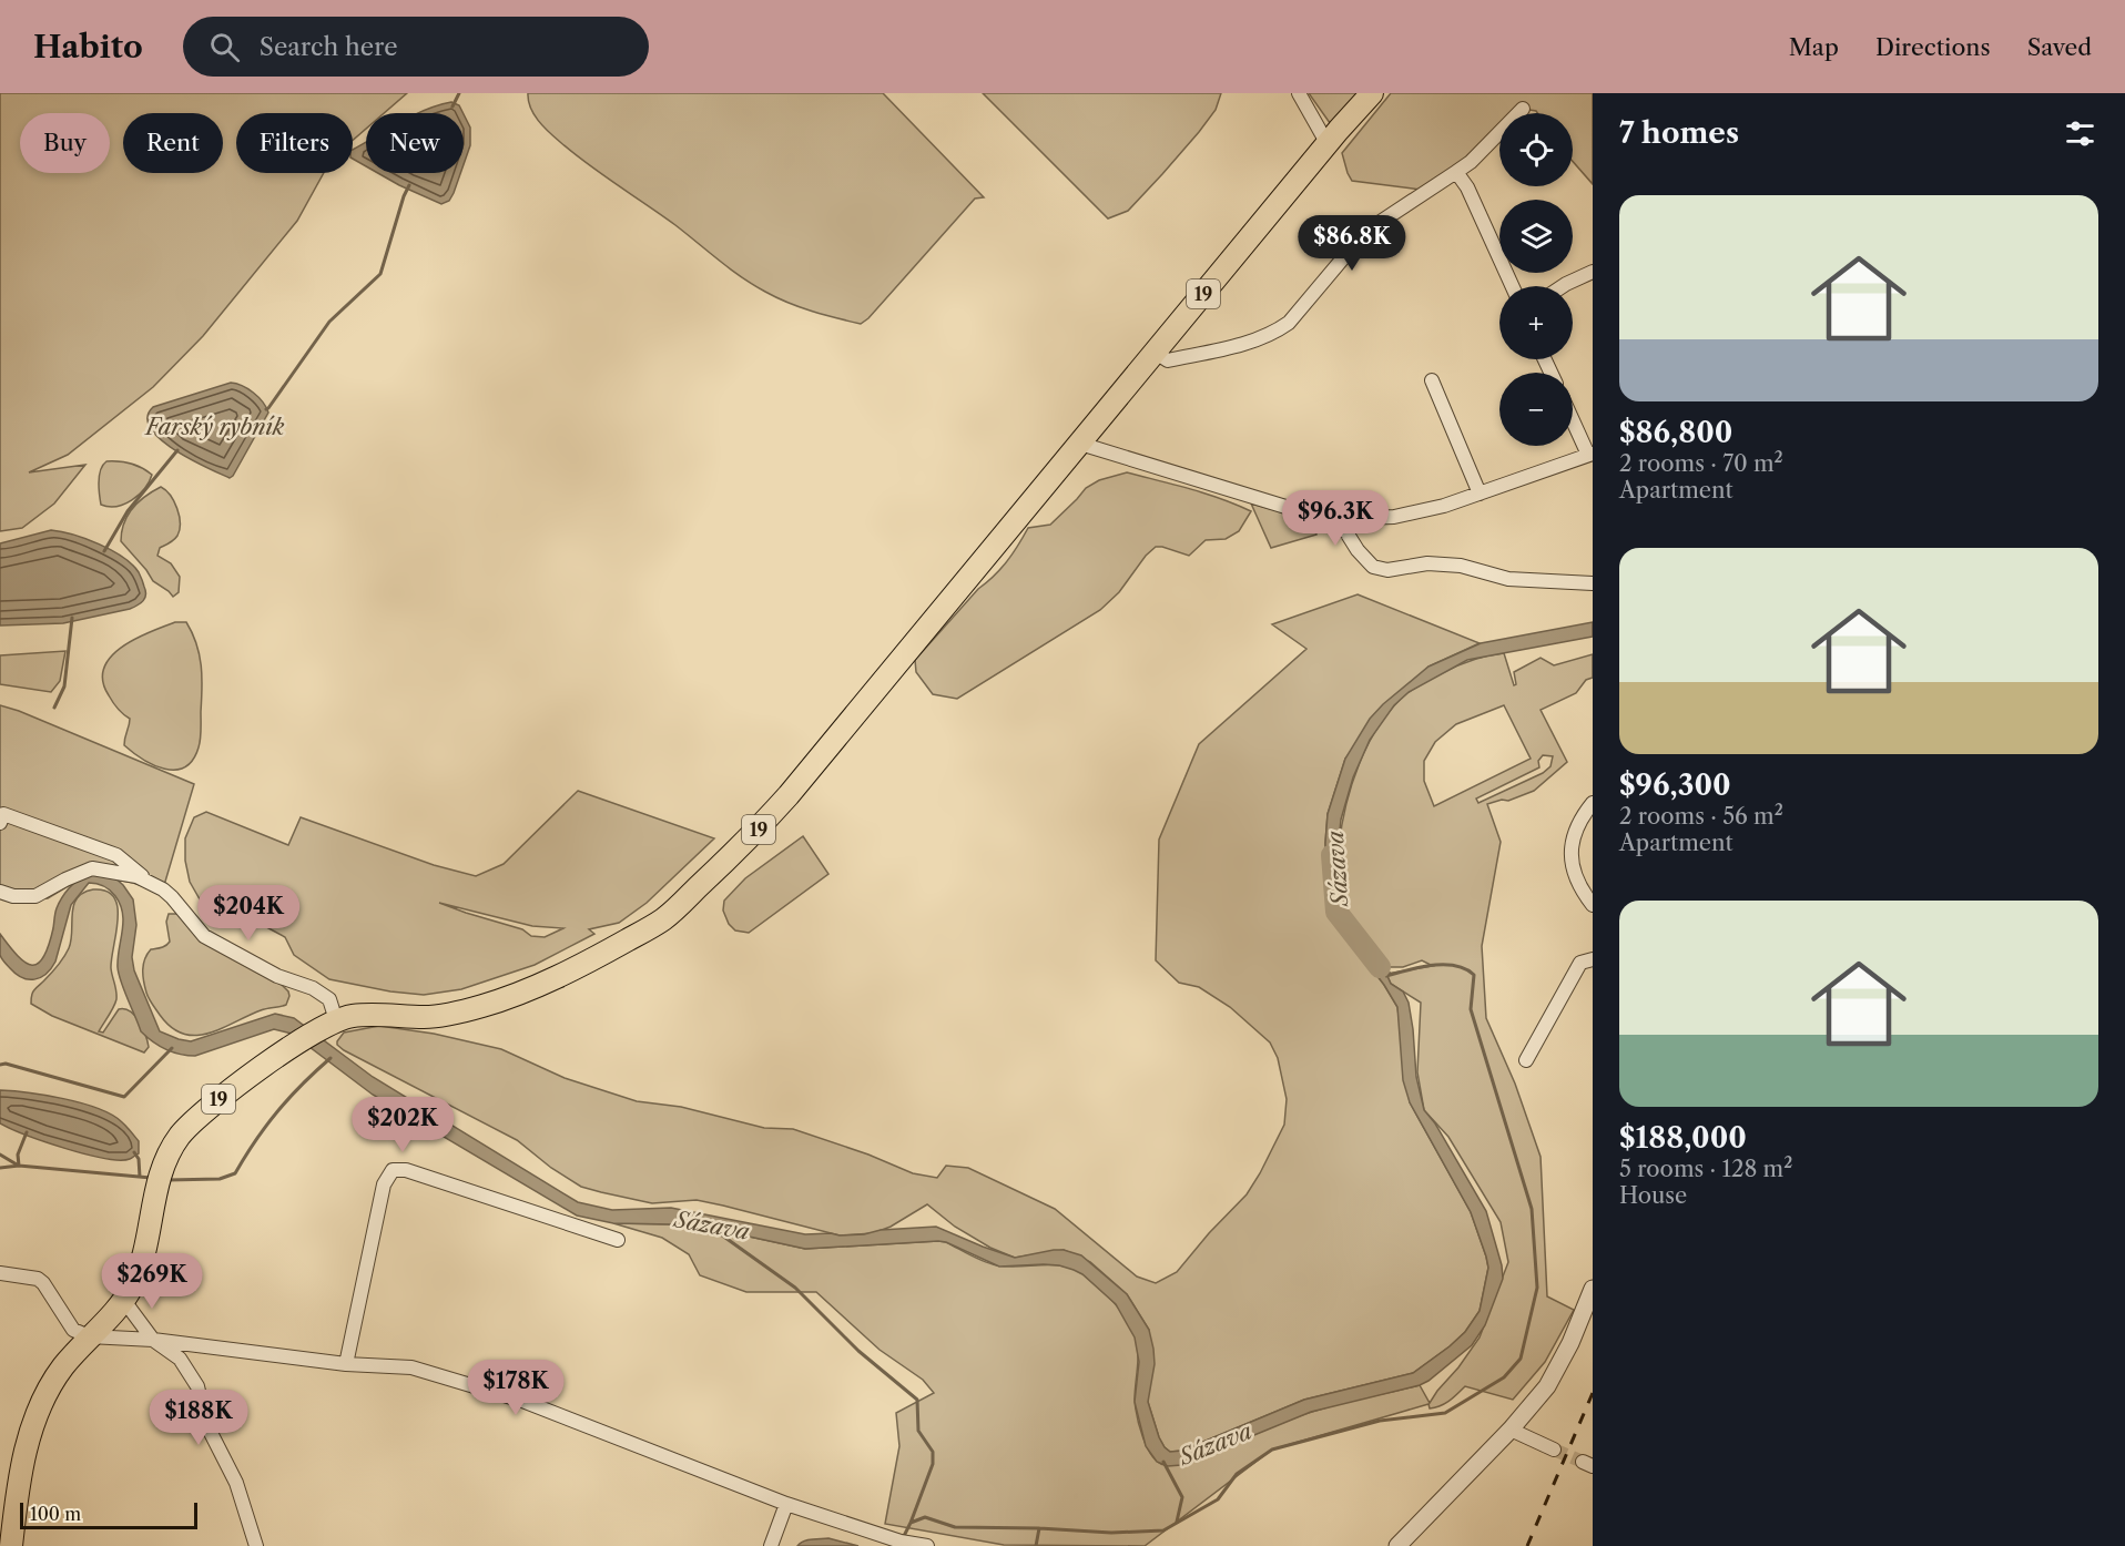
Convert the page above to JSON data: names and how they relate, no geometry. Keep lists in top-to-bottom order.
{
  "streets": {
    "main road": ["19"]
  },
  "water": ["Farský rybník", "Sázava"],
  "scale_bar": "100 m",
  "page": {
    "header": "Habito",
    "search": "Search here",
    "nav": ["Map", "Directions", "Saved"],
    "heading": "7 homes",
    "map_buttons": ["+", "−"],
    "chip": [
      "Buy",
      "Rent",
      "Filters",
      "New"
    ],
    "list": [
      {
        "name": "$86,800",
        "note": "2 rooms · 70 m² · Apartment"
      },
      {
        "name": "$96,300",
        "note": "2 rooms · 56 m² · Apartment"
      },
      {
        "name": "$188,000",
        "note": "5 rooms · 128 m² · House"
      }
    ],
    "price": [
      "$86.8K",
      "$96.3K",
      "$204K",
      "$202K",
      "$269K",
      "$178K",
      "$188K"
    ],
    "scale": "100 m"
  }
}
